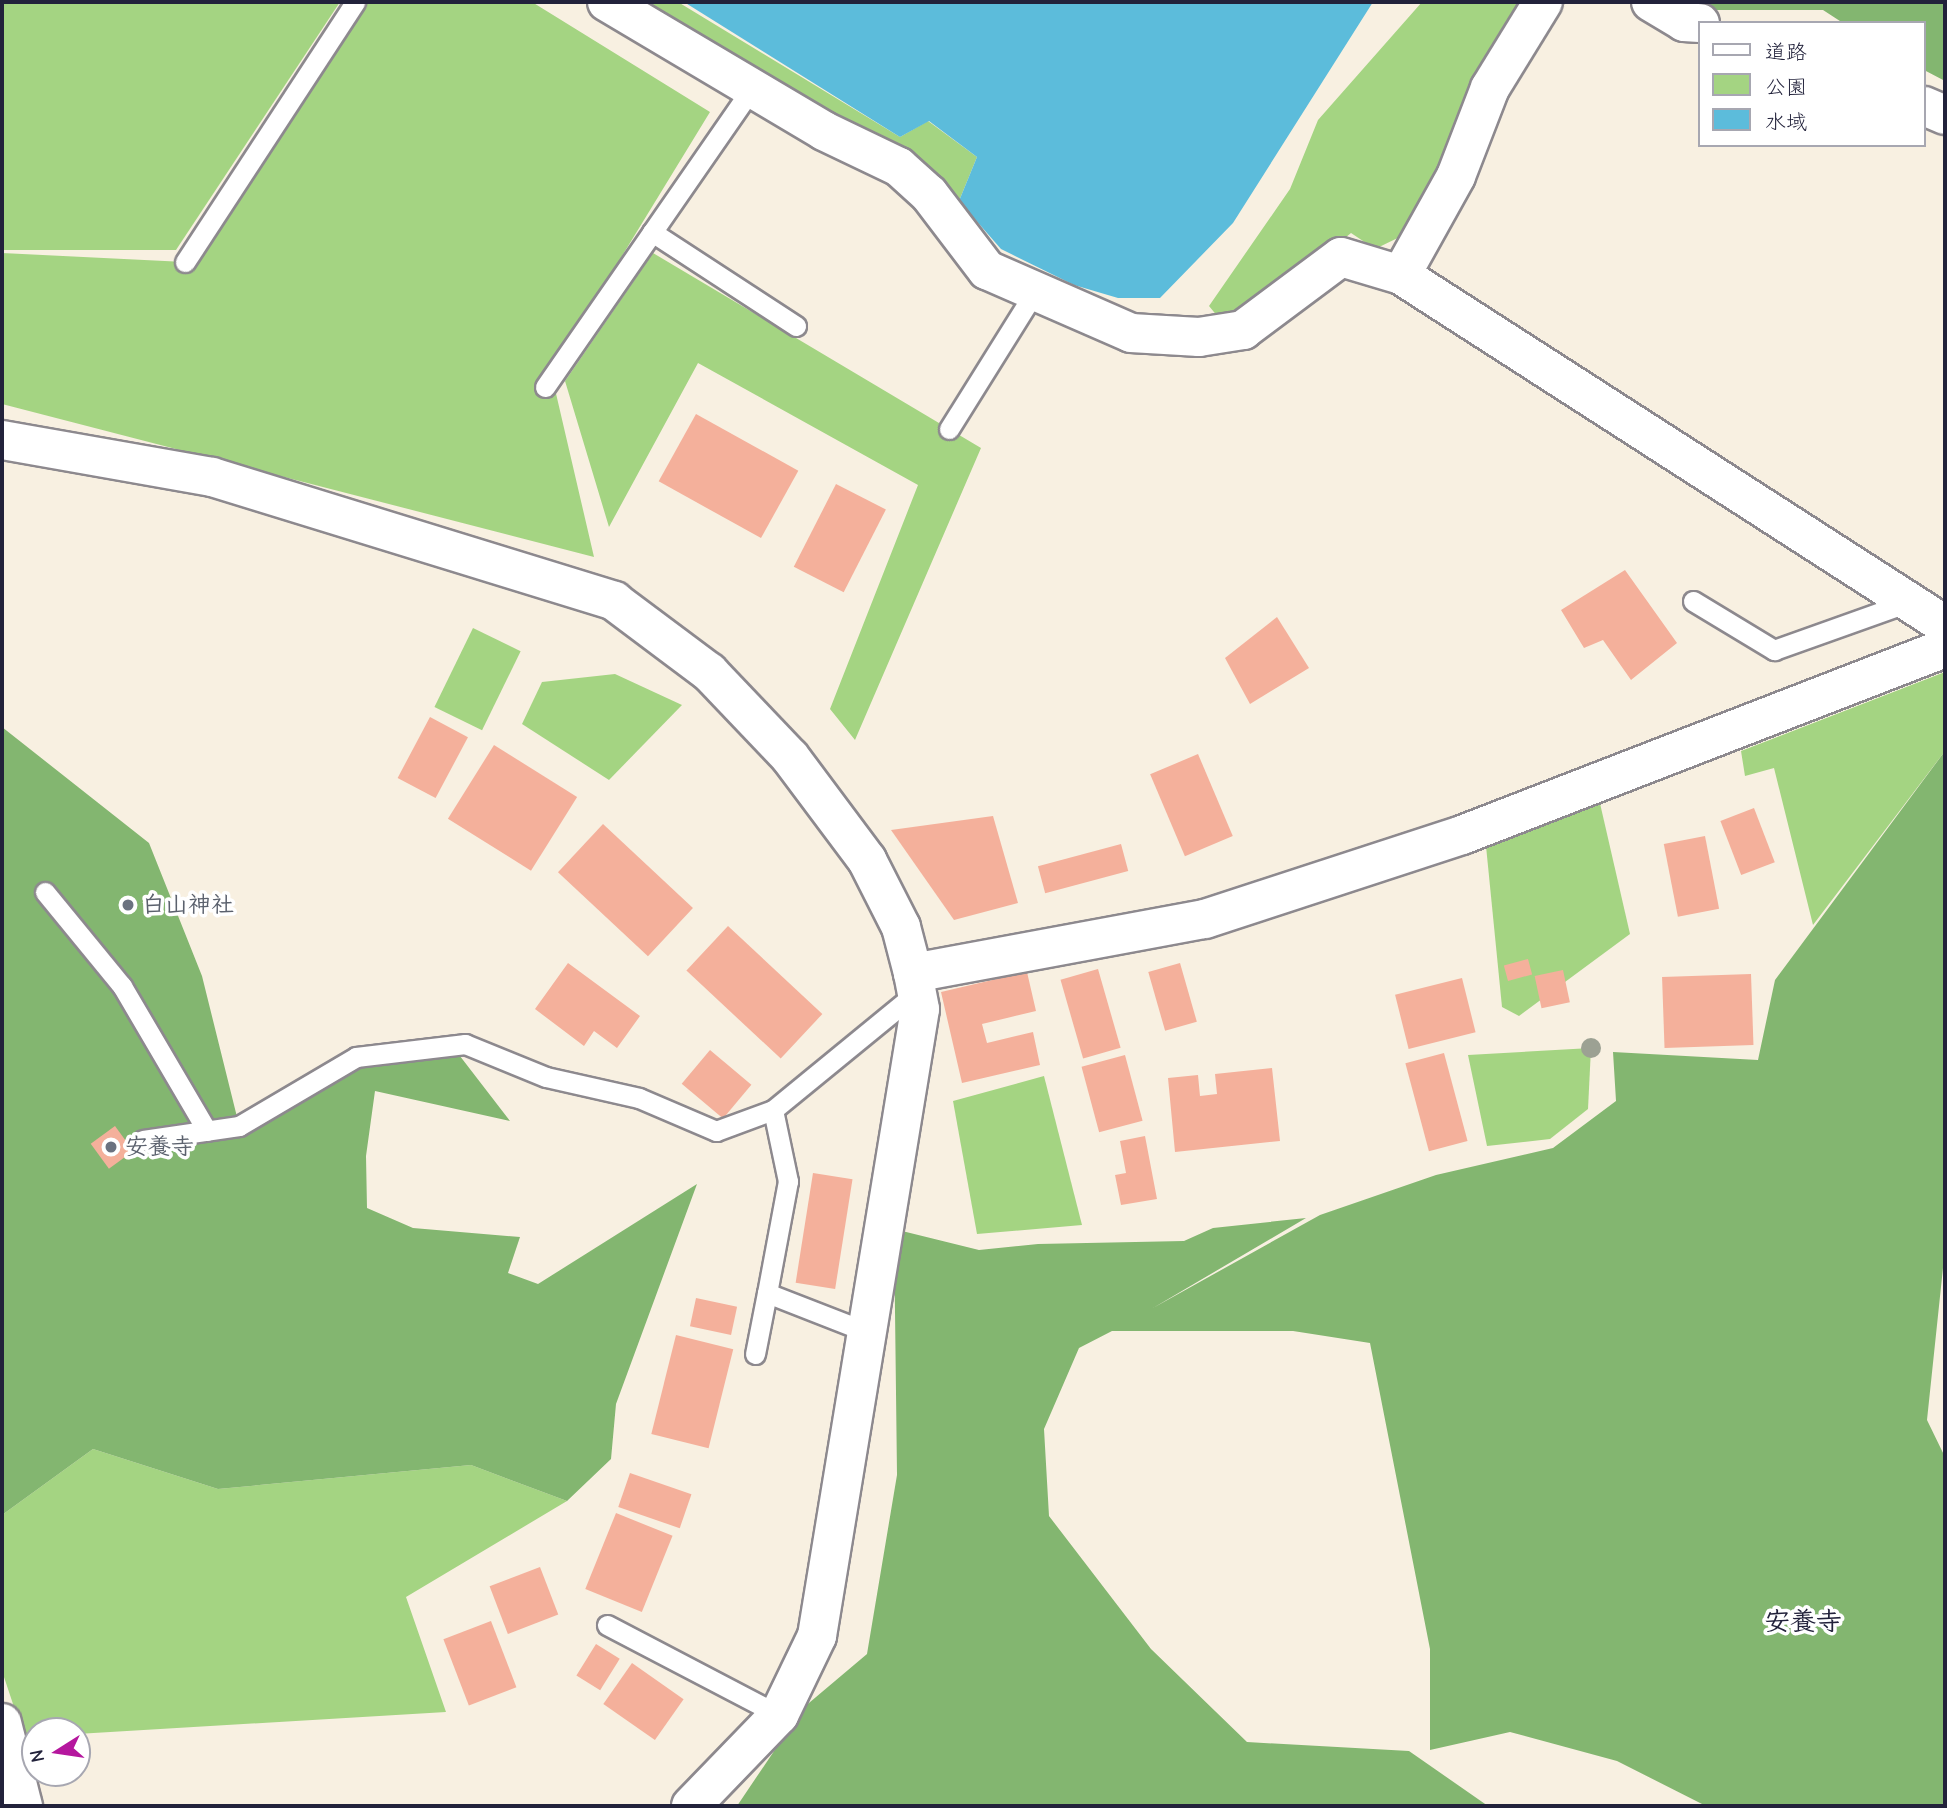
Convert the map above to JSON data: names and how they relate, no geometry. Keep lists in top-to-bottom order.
{
  "districts": ["安養寺"],
  "places": ["白山神社", "安養寺"],
  "legend": ["道路", "公園", "水域"],
  "north": "left"
}
